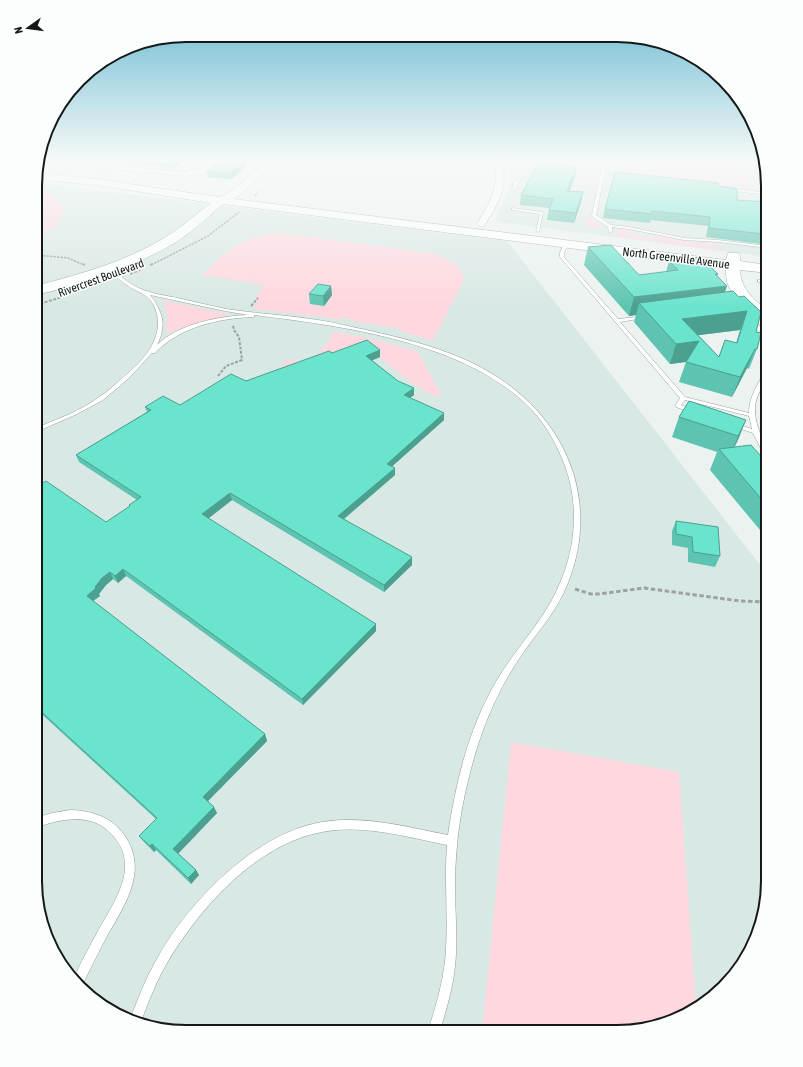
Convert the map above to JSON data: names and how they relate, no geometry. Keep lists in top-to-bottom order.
{
  "streets": {
    "main road": ["North Greenville Avenue", "Rivercrest Boulevard"]
  },
  "north": "left"
}
